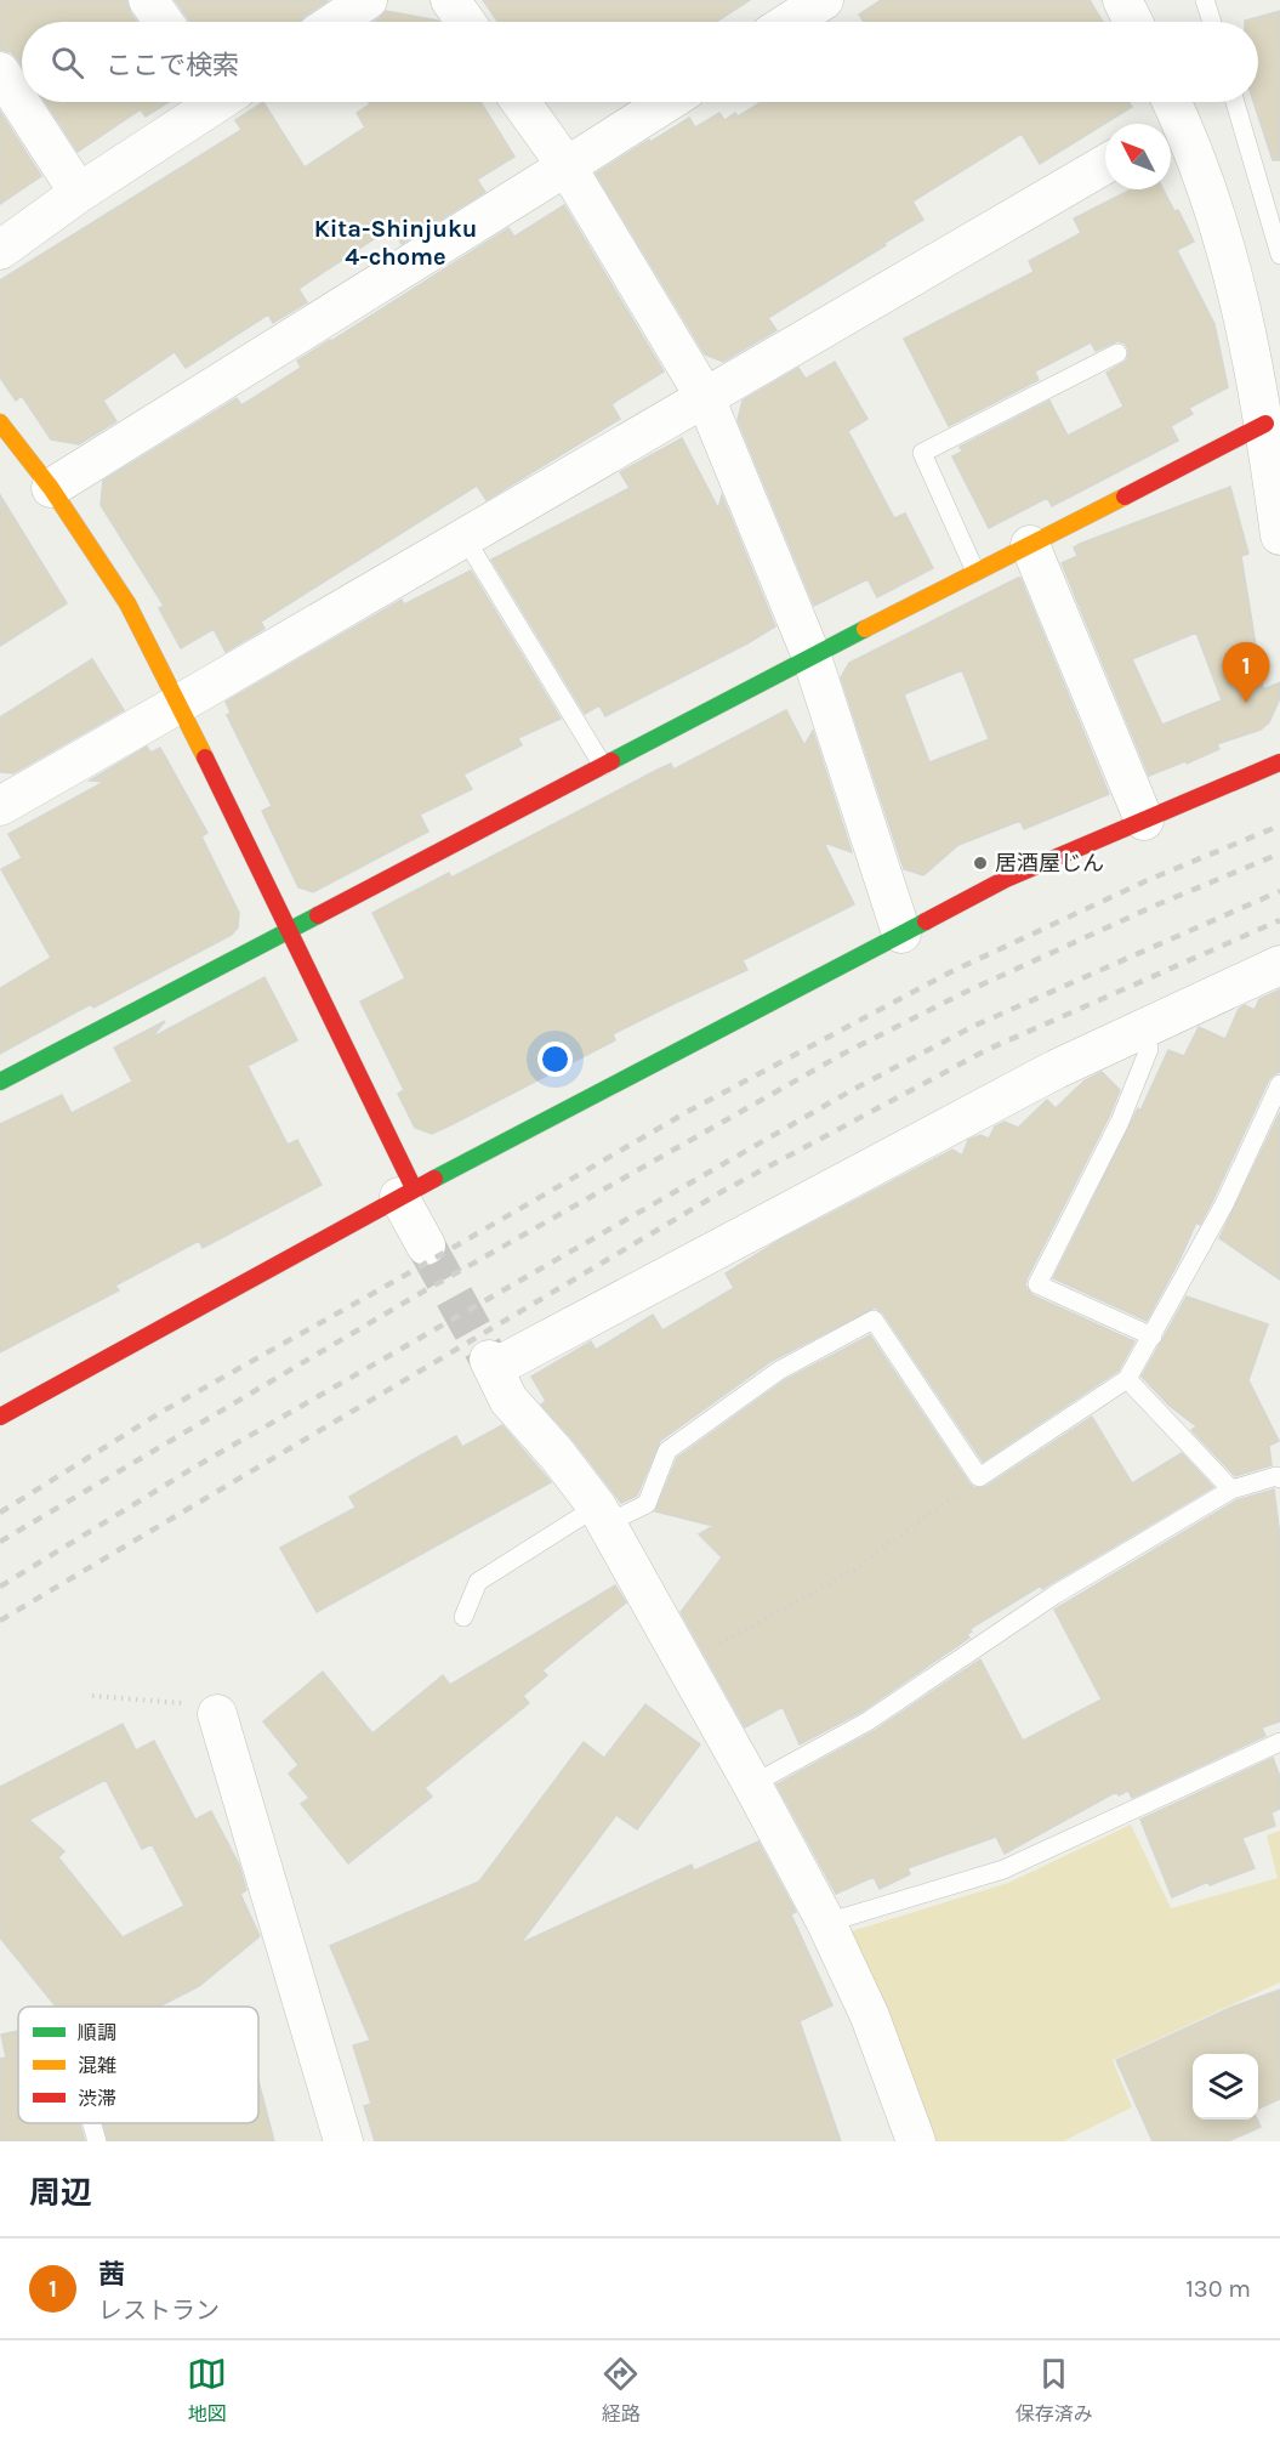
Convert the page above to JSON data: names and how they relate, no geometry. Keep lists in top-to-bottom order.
{
  "districts": ["Kita-Shinjuku 4-chome"],
  "places": ["居酒屋じん"],
  "legend": ["順調", "混雑", "渋滞"],
  "north": "top left",
  "page": {
    "search": "ここで検索",
    "pins": "1",
    "heading": "周辺",
    "list": [
      {
        "mark": "1",
        "name": "茜",
        "note": "レストラン",
        "value": "130 m"
      }
    ],
    "nav": ["地図", "経路", "保存済み"]
  }
}
